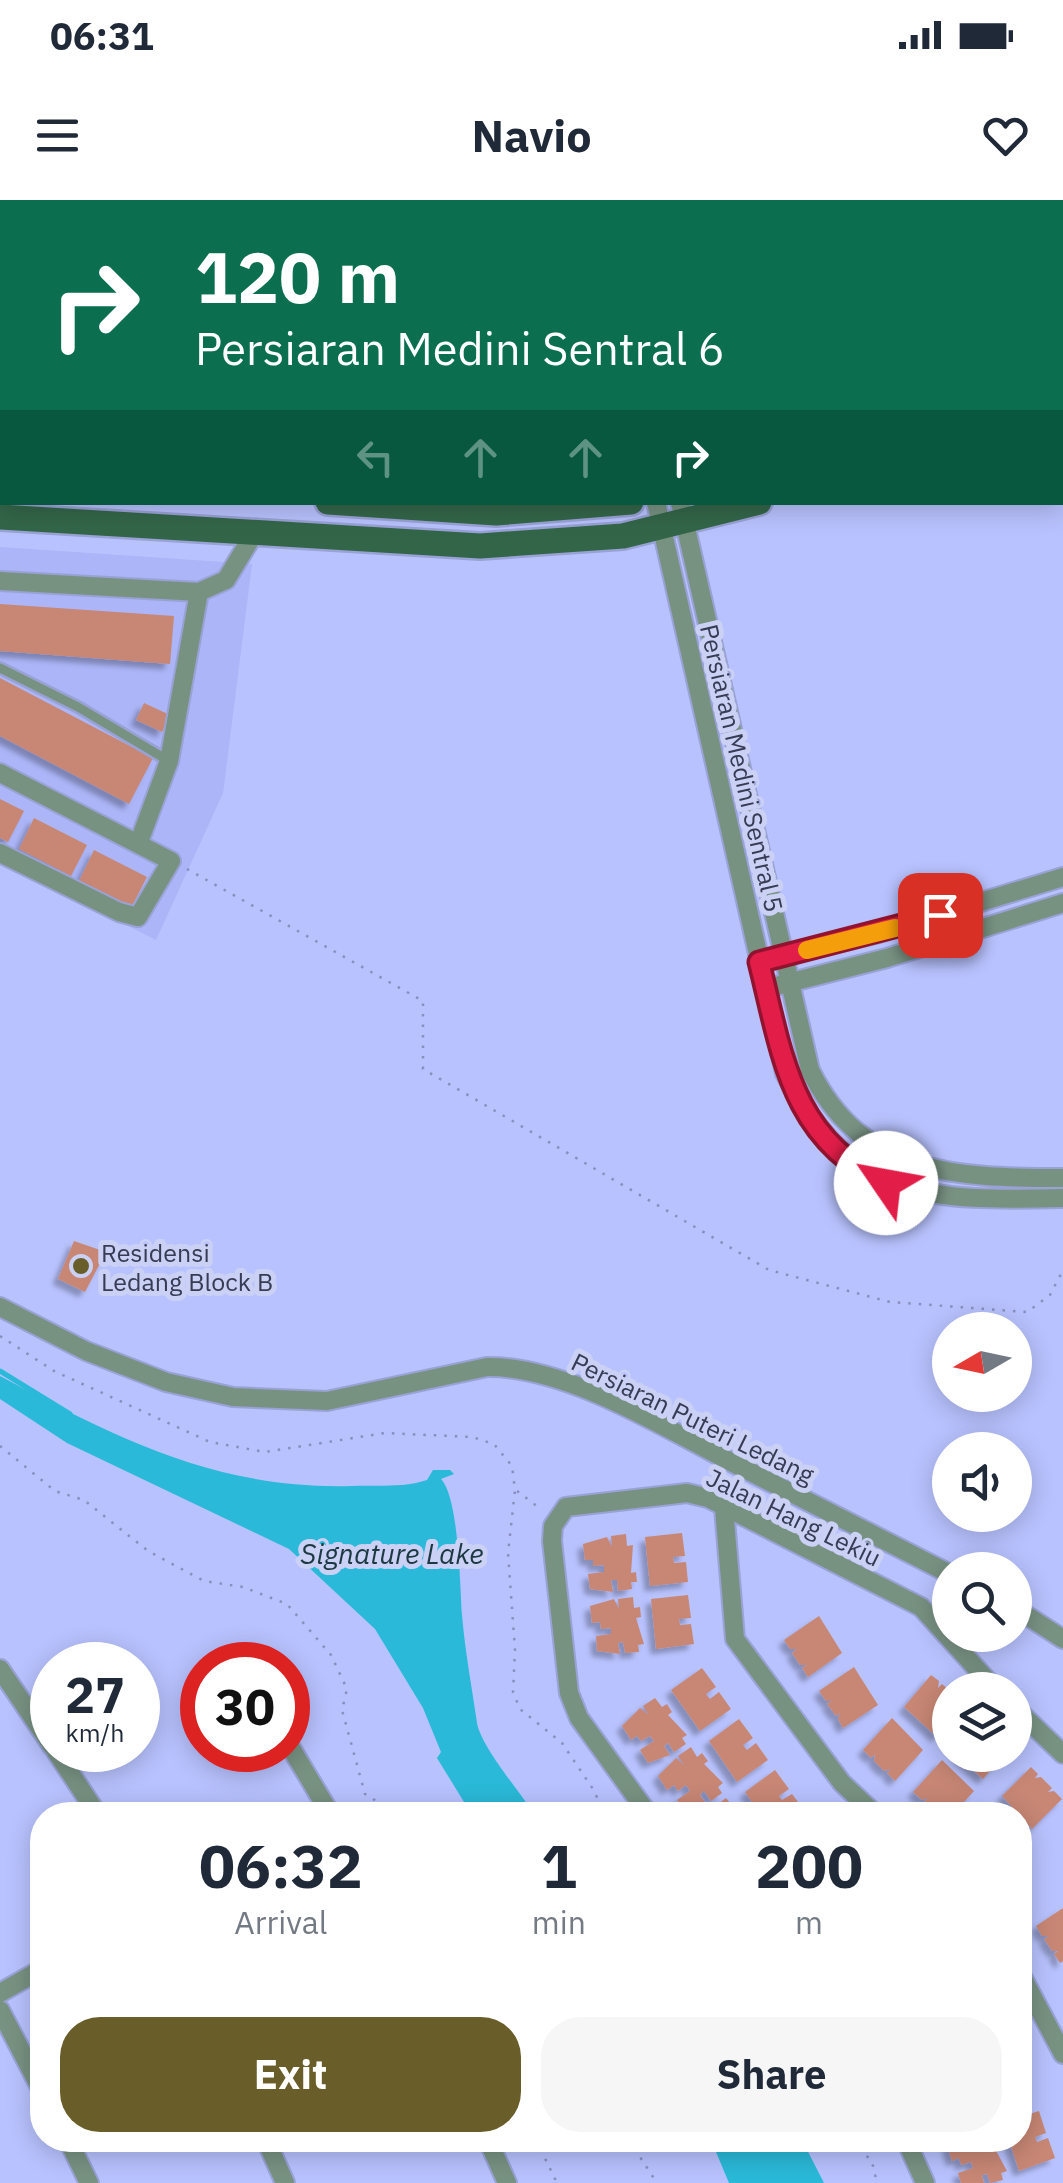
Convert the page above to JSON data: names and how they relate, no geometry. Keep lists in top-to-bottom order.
{
  "streets": {
    "street": ["Persiaran Medini Sentral 5", "Persiaran Puteri Ledang", "Jalan Hang Lekiu"]
  },
  "water": ["Signature Lake"],
  "places": ["Residensi Ledang Block B"],
  "north": "left",
  "page": {
    "status": "06:31",
    "header": "Navio",
    "turn": ["120 m", "Persiaran Medini Sentral 6"],
    "speed": "27 km/h",
    "limit": "30",
    "eta": [
      "06:32",
      "Arrival",
      "1",
      "min",
      "200",
      "m"
    ],
    "buttons": ["Exit", "Share"]
  }
}
